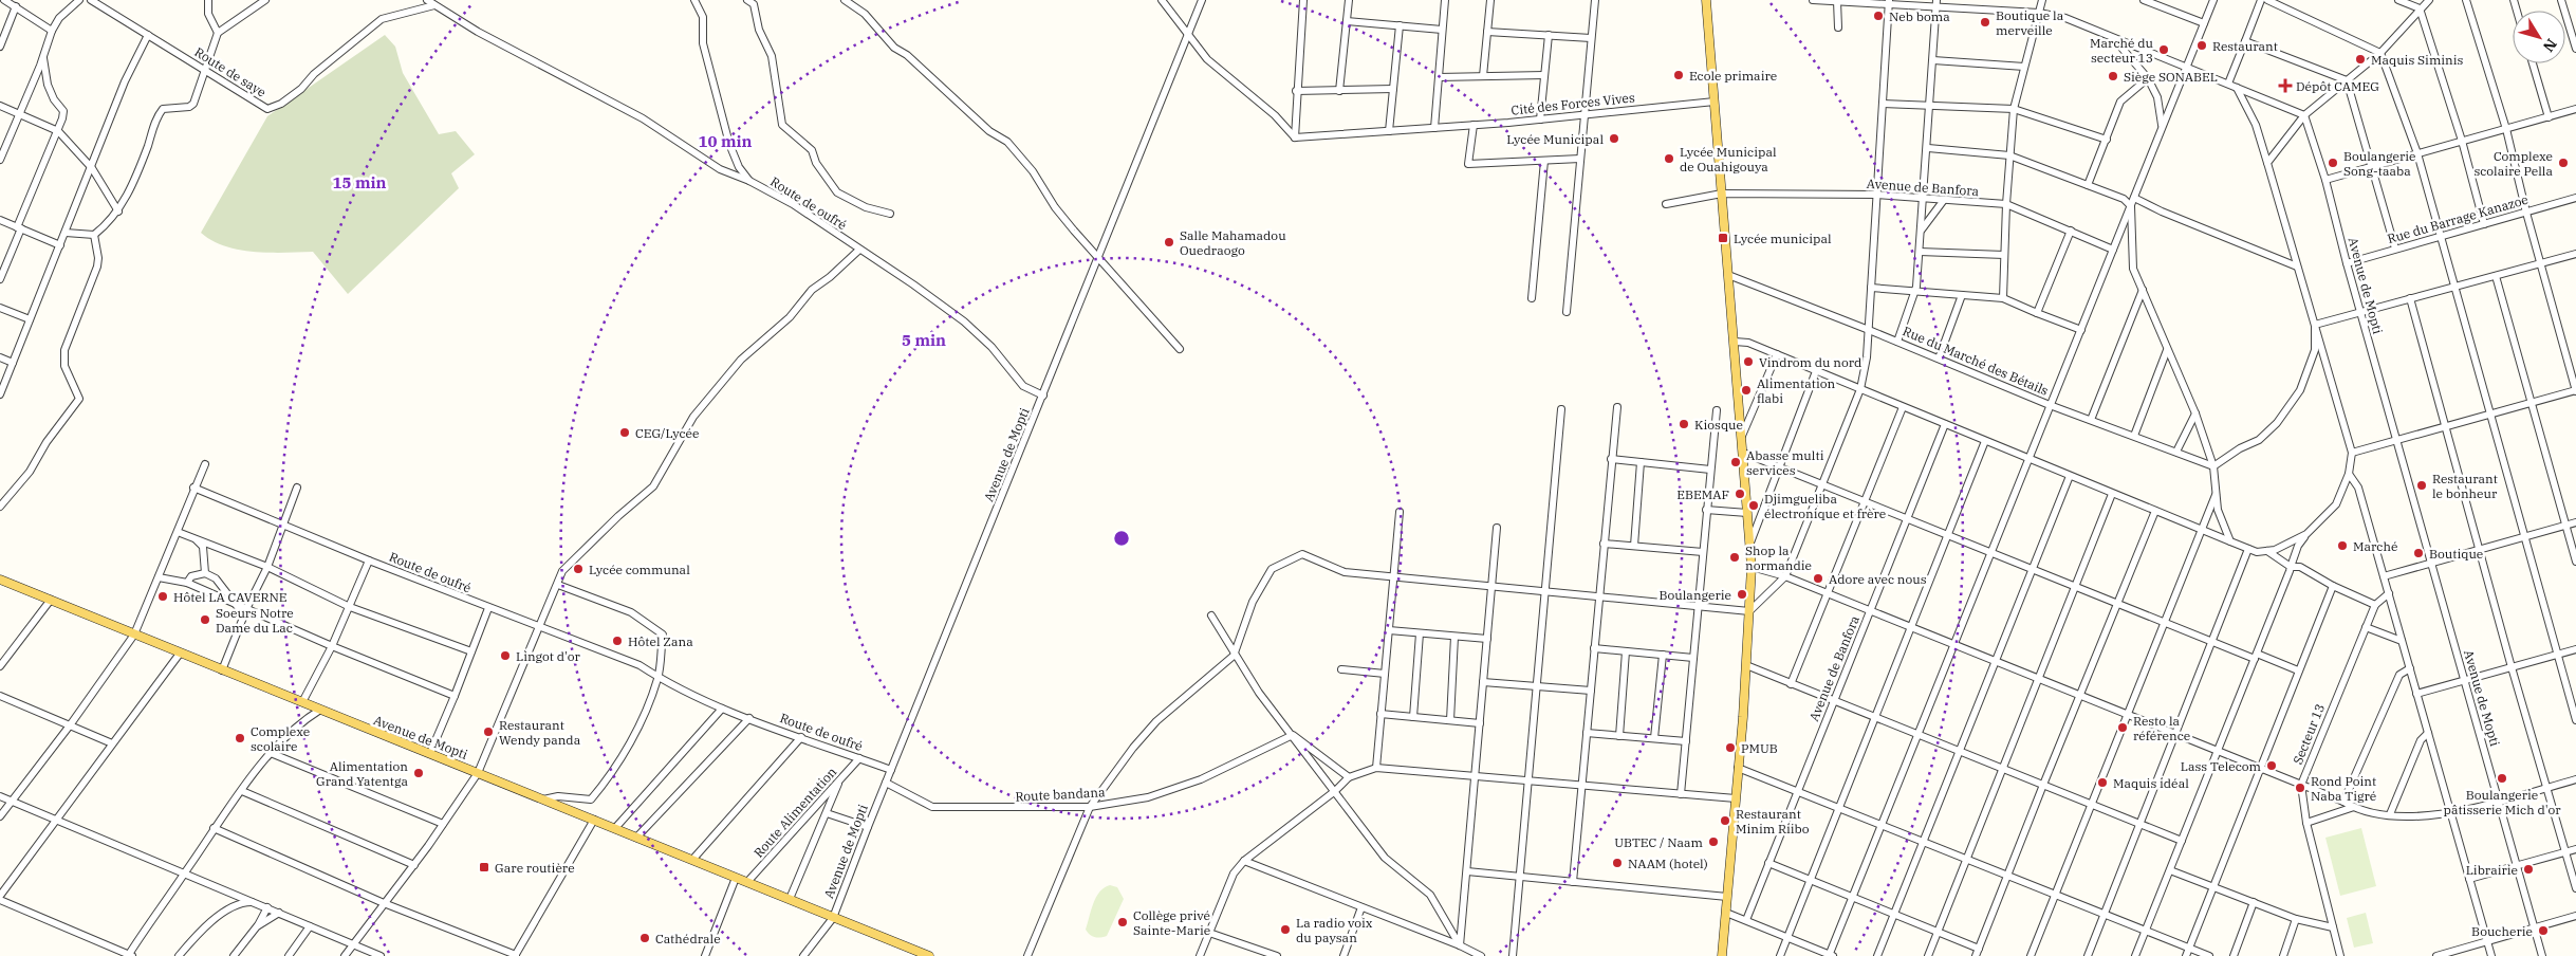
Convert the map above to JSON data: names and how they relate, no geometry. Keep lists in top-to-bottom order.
{
  "streets": {
    "main road": ["Avenue de Mopti"],
    "street": [
      "Route de saye",
      "Cité des Forces Vives",
      "Avenue de Banfora",
      "Route de oufré",
      "Rue du Barrage Kanazoe",
      "Rue du Marché des Bétails",
      "Secteur 13",
      "Route bandana",
      "Route Alimentation"
    ]
  },
  "crossings": [
    ["Route de saye", "Route de oufré"],
    ["Route de oufré", "Avenue de Mopti"],
    ["Route de oufré", "Route Alimentation"],
    ["Rue du Barrage Kanazoe", "Avenue de Mopti"],
    ["Avenue de Mopti", "Route bandana"],
    ["Avenue de Mopti", "Route Alimentation"]
  ],
  "places": {
    "other": [
      "Neb boma",
      "Boutique la merveille",
      "Restaurant",
      "Marché du secteur 13",
      "Maquis Siminis",
      "Ecole primaire",
      "Siège SONABEL",
      "Lycée Municipal",
      "Lycée Municipal de Ouahigouya",
      "Boulangerie Song-taaba",
      "Complexe scolaire Pella",
      "Salle Mahamadou Ouedraogo",
      "Vindrom du nord",
      "Alimentation flabi",
      "Kiosque",
      "CEG/Lycée",
      "Abasse multi services",
      "Restaurant le bonheur",
      "EBEMAF",
      "Djimgueliba électronique et frère",
      "Marché",
      "Boutique",
      "Shop la normandie",
      "Lycée communal",
      "Adore avec nous",
      "Boulangerie",
      "Hôtel LA CAVERNE",
      "Soeurs Notre Dame du Lac",
      "Hôtel Zana",
      "Lingot d'or",
      "Resto la référence",
      "Restaurant Wendy panda",
      "Complexe scolaire",
      "PMUB",
      "Lass Telecom",
      "Alimentation Grand Yatentga",
      "Boulangerie pâtisserie Mich d'or",
      "Maquis idéal",
      "Rond Point Naba Tigré",
      "Restaurant Minim Riibo",
      "UBTEC / Naam",
      "NAAM (hotel)",
      "Librairie",
      "Collège privé Sainte-Marie",
      "La radio voix du paysan",
      "Boucherie",
      "Cathédrale"
    ],
    "health": ["Dépôt CAMEG"],
    "transit": ["Lycée municipal", "Gare routière"]
  },
  "north": "bottom right",
  "rings": ["10 min", "15 min", "5 min"]
}
